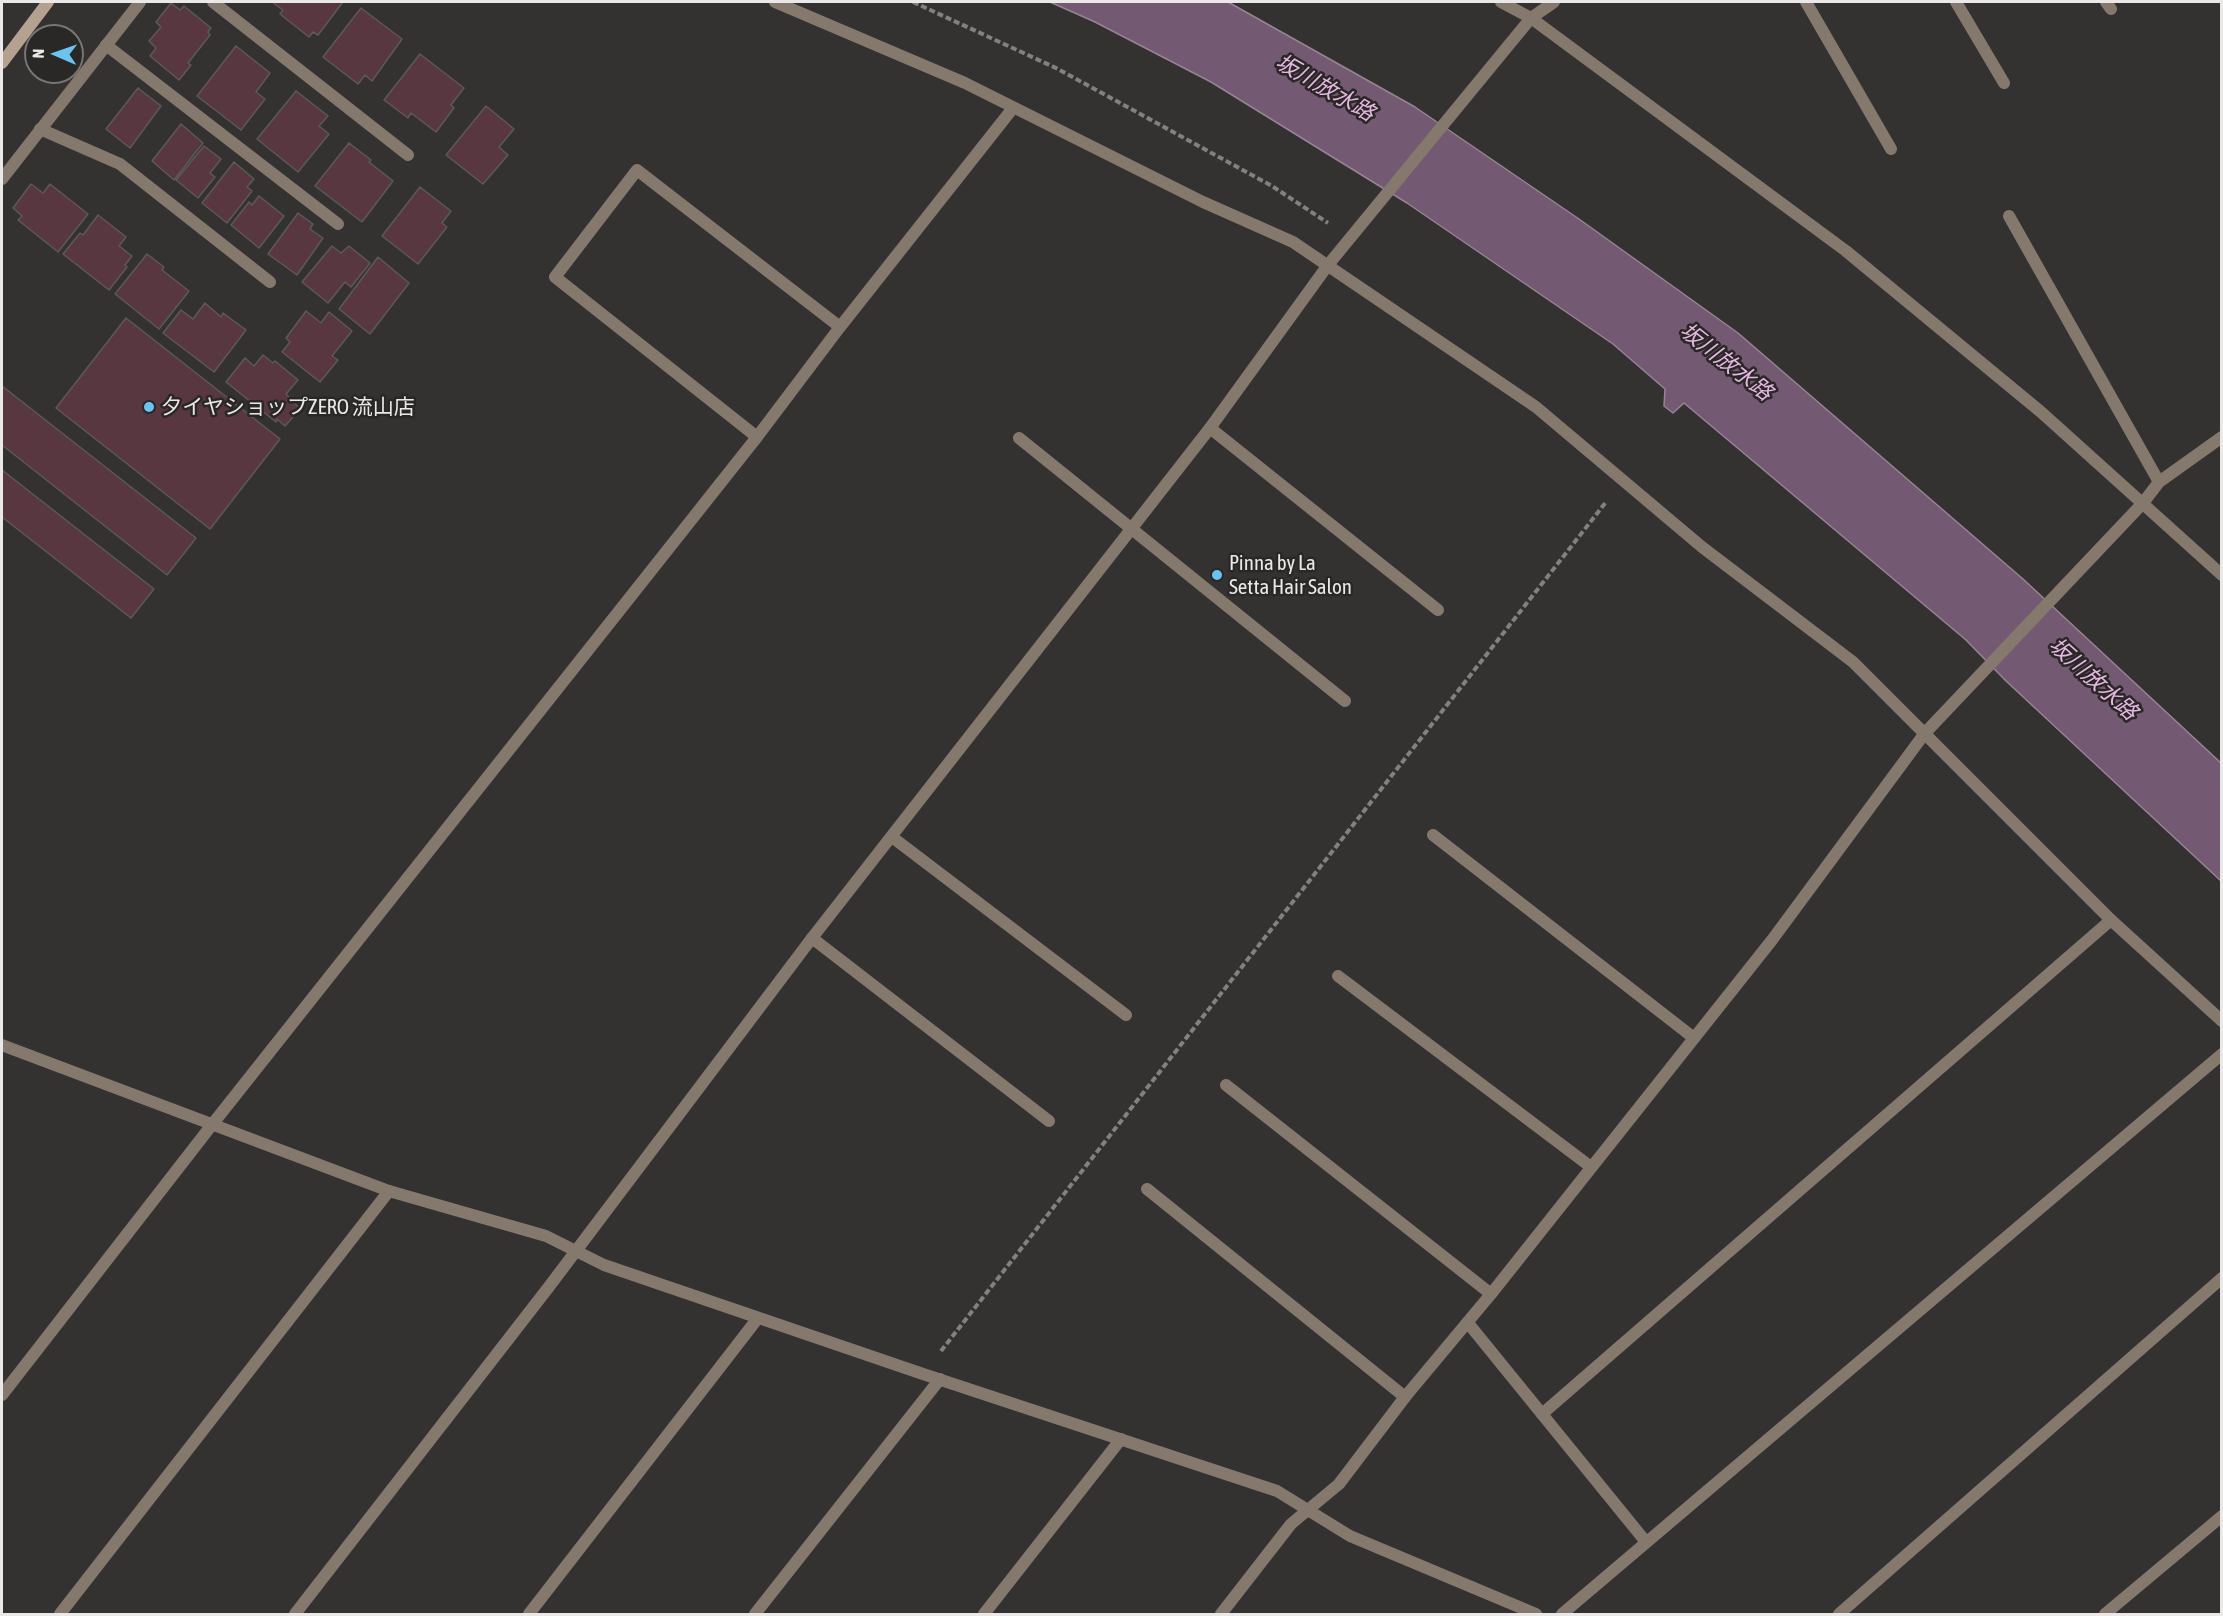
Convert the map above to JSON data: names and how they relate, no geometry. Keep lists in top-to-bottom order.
{
  "water": ["坂川放水路"],
  "places": ["夕イヤショップZERO 流山店", "Pinna by La Setta Hair Salon"],
  "north": "left"
}
